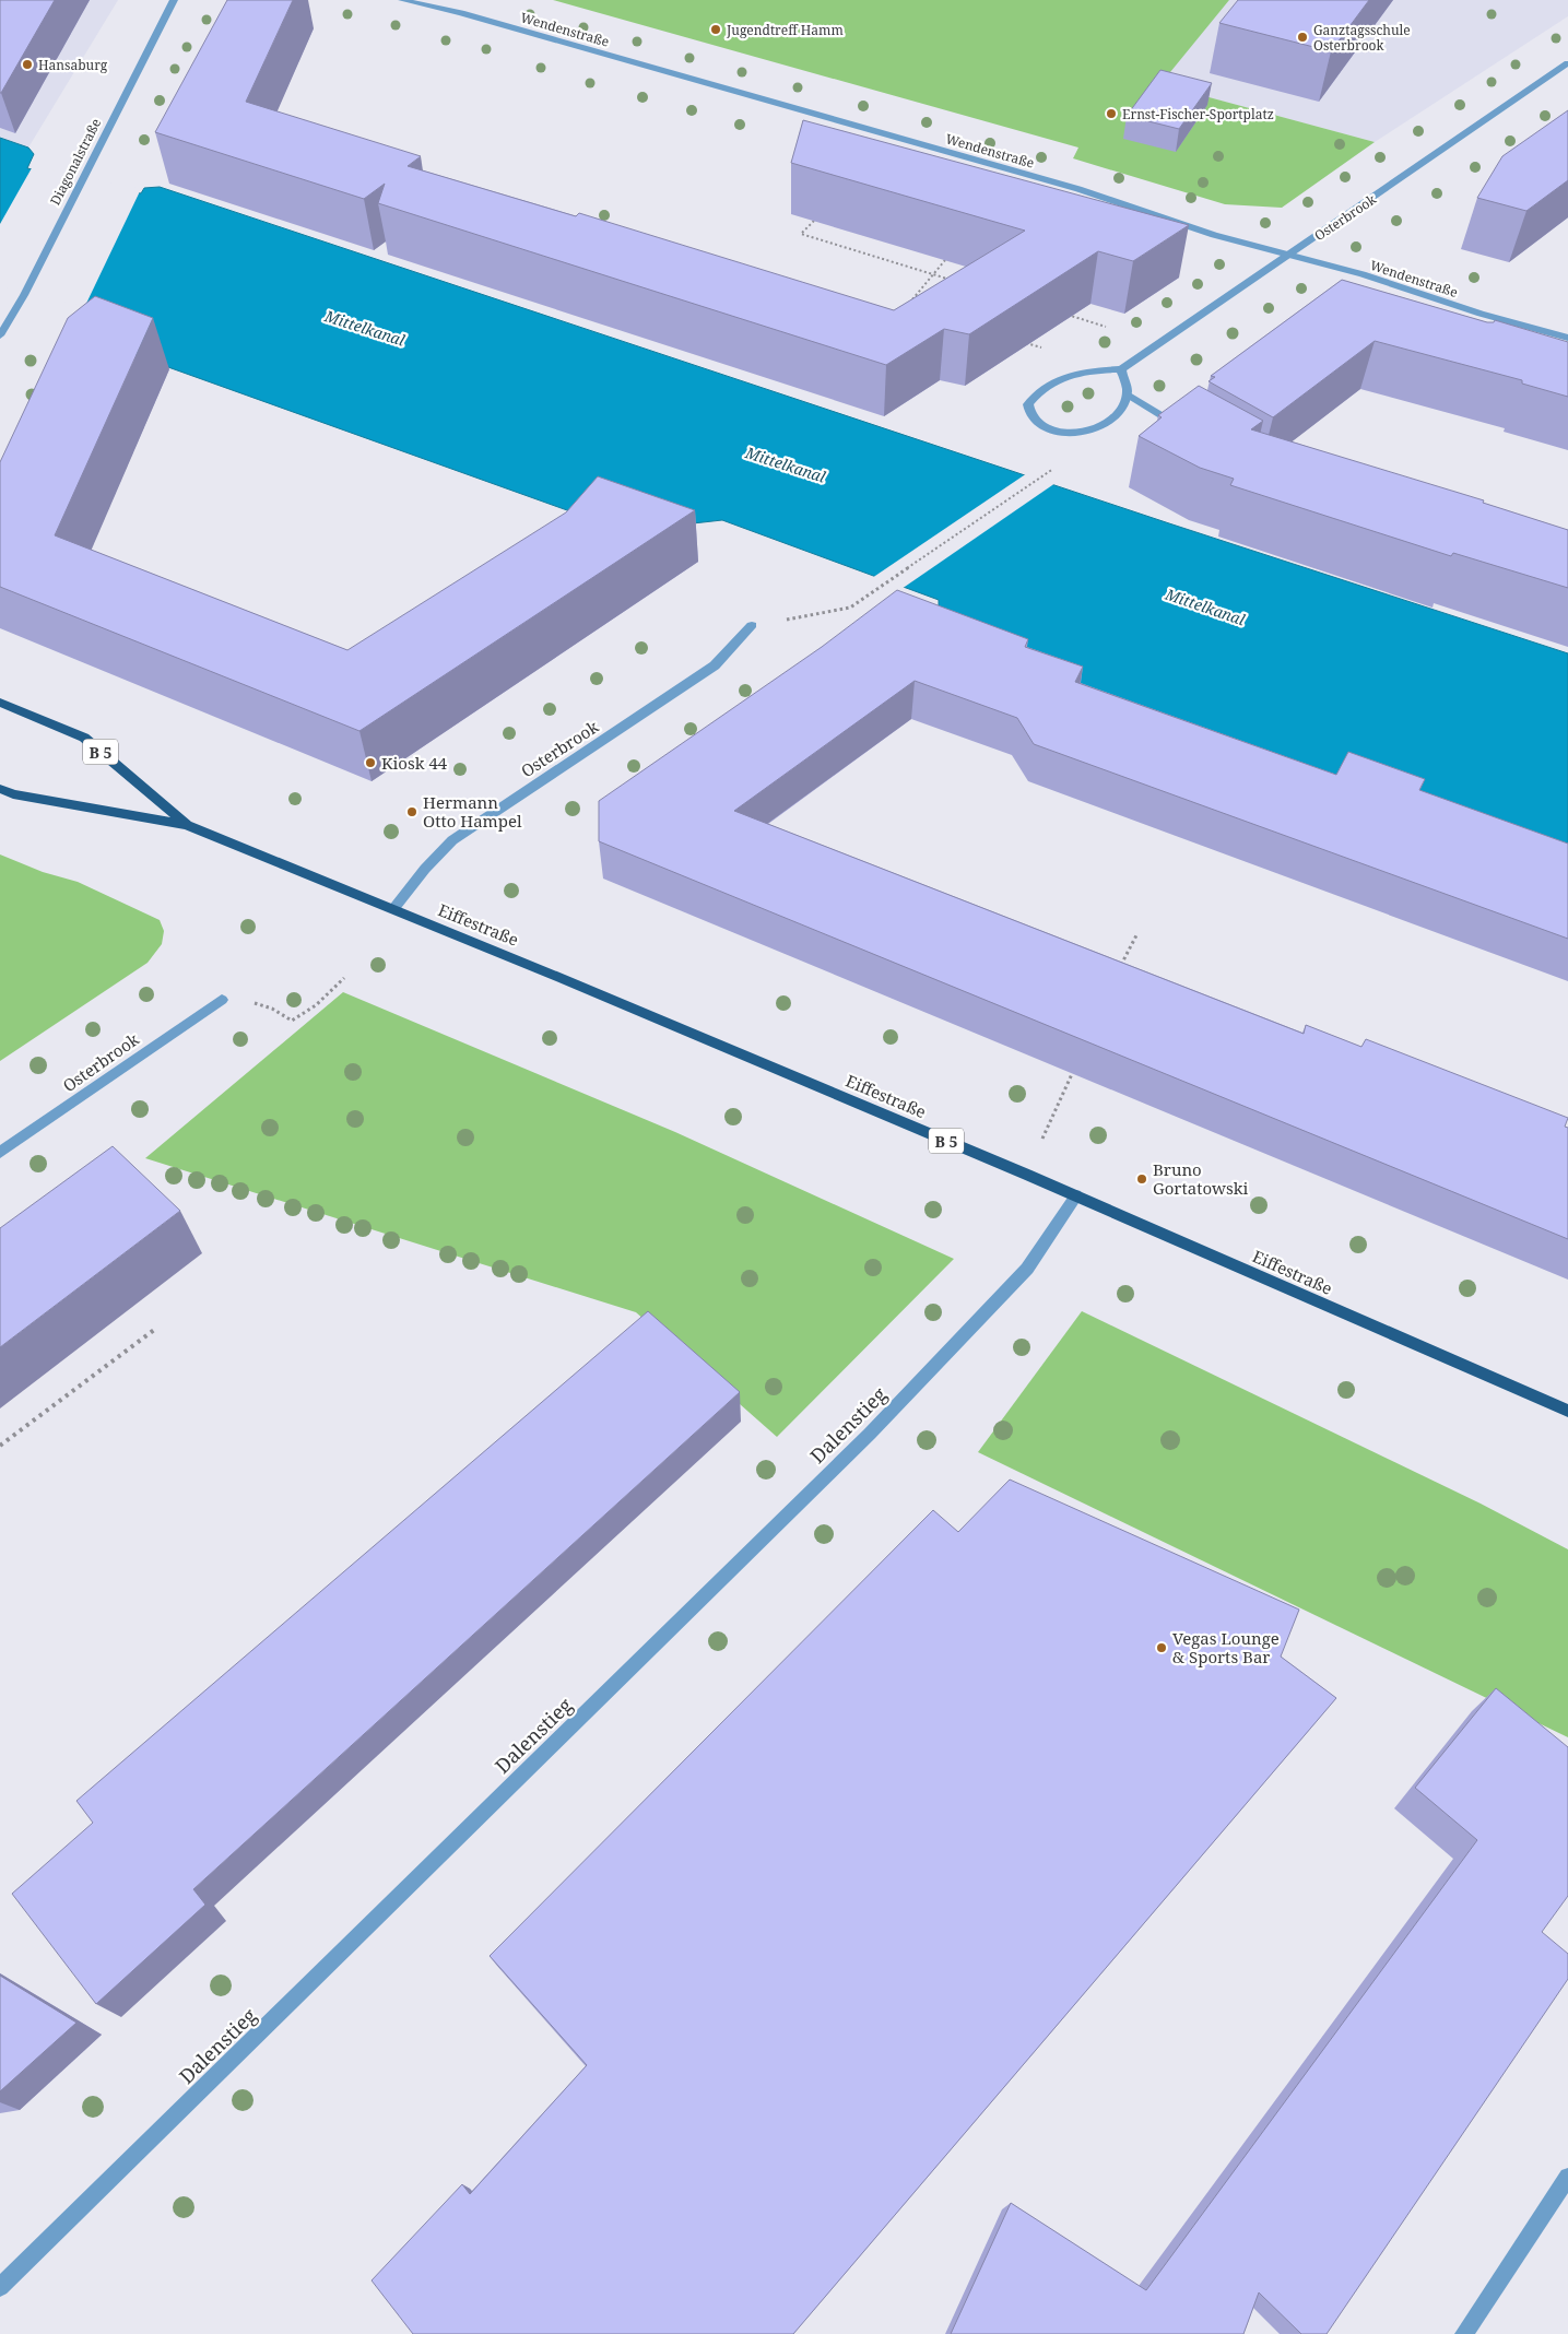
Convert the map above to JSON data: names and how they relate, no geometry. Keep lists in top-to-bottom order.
{
  "streets": {
    "main road": ["B 5", "Eiffestraße"],
    "street": [
      "Wendenstraße",
      "Diagonalstraße",
      "Osterbrook",
      "Dalenstieg"
    ]
  },
  "crossings": [
    ["Wendenstraße", "Osterbrook"],
    ["Osterbrook", "Eiffestraße"],
    ["Eiffestraße", "Dalenstieg"]
  ],
  "water": ["Mittelkanal"],
  "places": [
    "Jugendtreff Hamm",
    "Ganztagsschule Osterbrook",
    "Hansaburg",
    "Ernst-Fischer-Sportplatz",
    "Kiosk 44",
    "Hermann Otto Hampel",
    "Bruno Gortatowski",
    "Vegas Lounge & Sports Bar"
  ]
}
